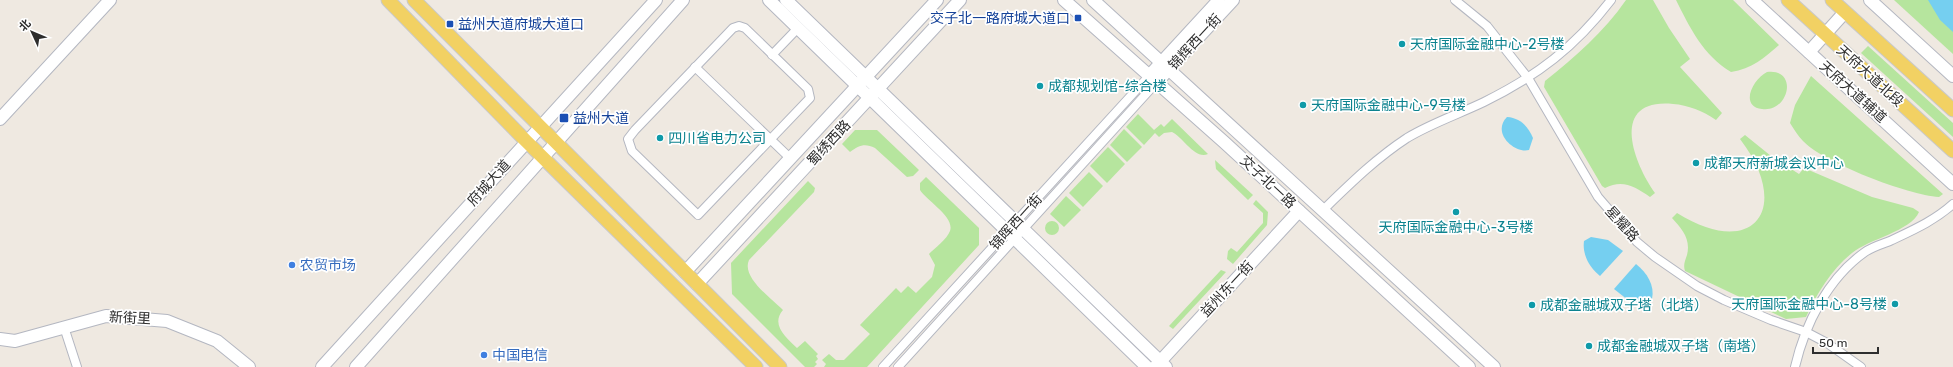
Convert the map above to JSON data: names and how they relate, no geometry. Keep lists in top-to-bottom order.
{
  "streets": {
    "main road": ["天府大道北段"],
    "street": [
      "锦辉西一街",
      "天府大道辅道",
      "蜀绣西路",
      "交子北一路",
      "府城大道",
      "锦晖西一街",
      "星耀路",
      "益州东一街",
      "新街里"
    ]
  },
  "crossings": [
    ["锦辉西一街", "交子北一路"],
    ["锦辉西一街", "锦晖西一街"],
    ["交子北一路", "锦晖西一街"],
    ["交子北一路", "益州东一街"]
  ],
  "places": {
    "transit": ["交子北一路府城大道口", "益州大道府城大道口", "益州大道"],
    "other": [
      "天府国际金融中心-2号楼",
      "成都规划馆-综合楼",
      "天府国际金融中心-9号楼",
      "四川省电力公司",
      "成都天府新城会议中心",
      "天府国际金融中心-3号楼",
      "农贸市场",
      "天府国际金融中心-8号楼",
      "成都金融城双子塔（北塔）",
      "成都金融城双子塔（南塔）",
      "中国电信"
    ]
  },
  "scale_bar": "50 m",
  "north": "top left"
}
